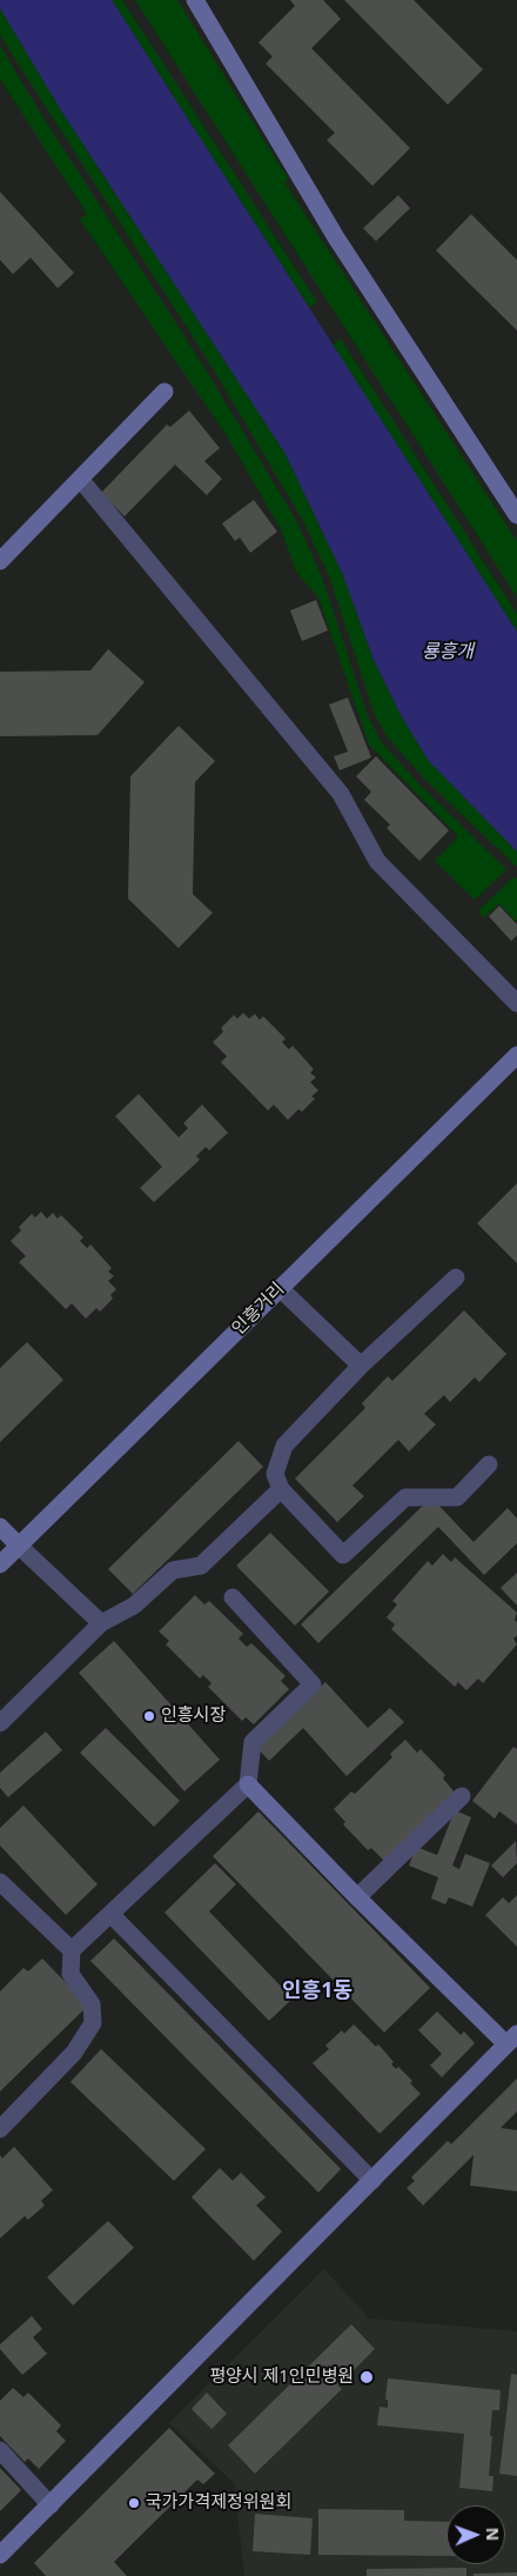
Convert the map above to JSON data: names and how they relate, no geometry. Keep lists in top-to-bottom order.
{
  "streets": {
    "street": ["인흥거리"]
  },
  "districts": ["인흥1동"],
  "water": ["룡흥개"],
  "places": ["인흥시장", "평양시 제1인민병원", "국가가격제정위원회"],
  "north": "right"
}
